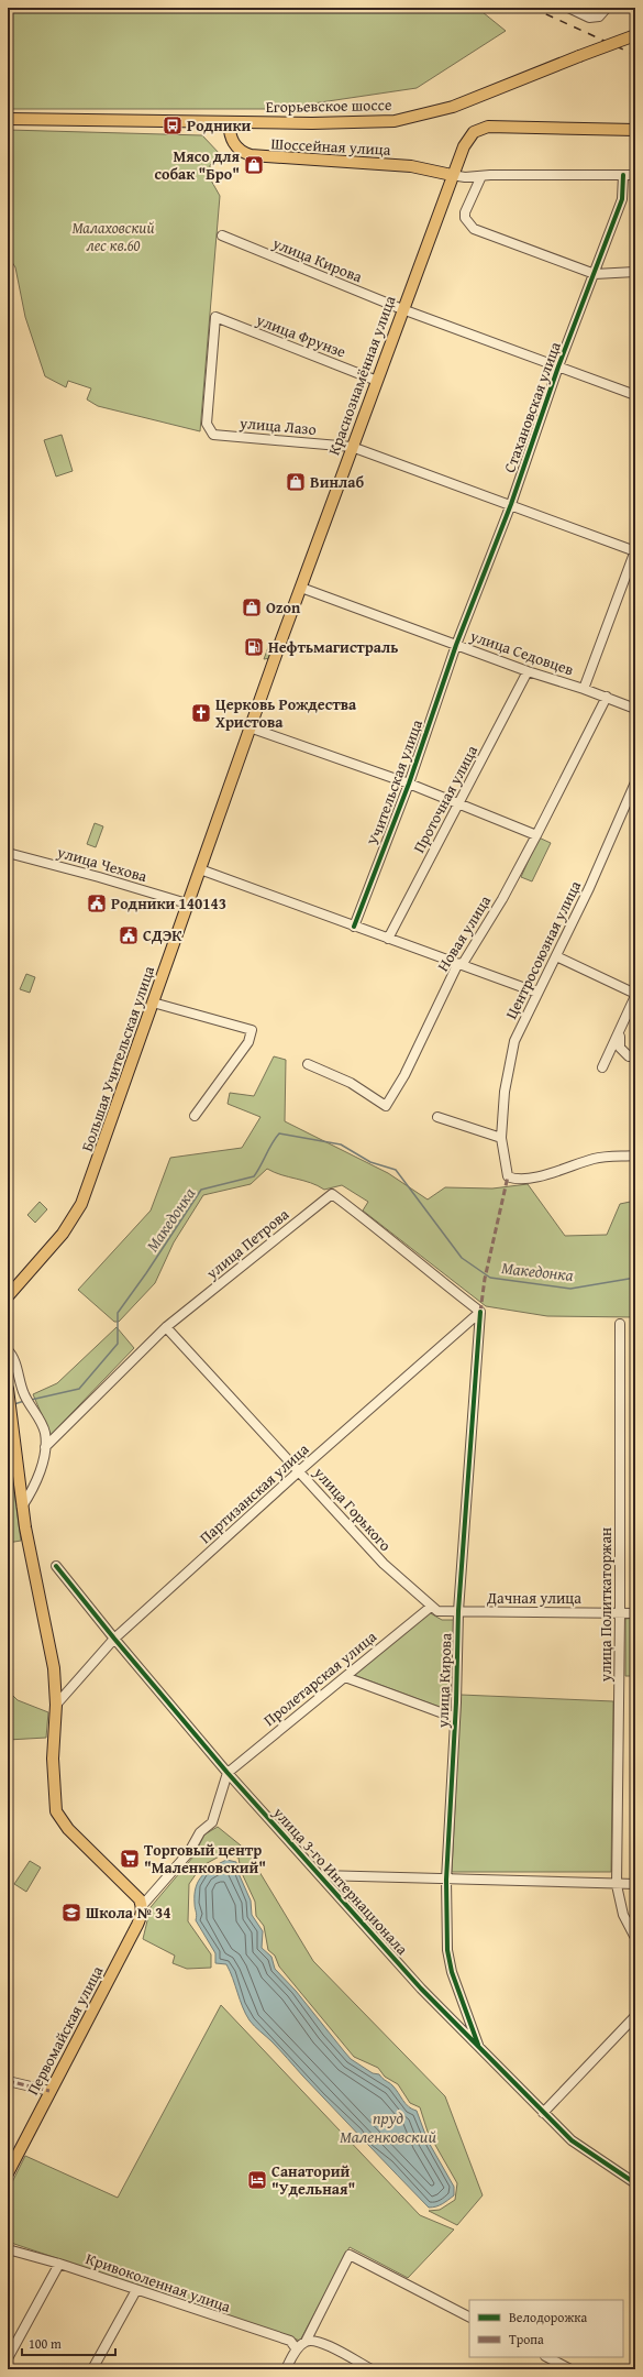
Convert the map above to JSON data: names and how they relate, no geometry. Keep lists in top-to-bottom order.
{
  "streets": {
    "main road": [
      "Егорьевское шоссе",
      "Шоссейная улица",
      "Краснознамённая улица",
      "Большая Учительская улица",
      "Первомайская улица"
    ],
    "street": [
      "улица Кирова",
      "улица Фрунзе",
      "Стахановская улица",
      "улица Лазо",
      "улица Седовцев",
      "Учительская улица",
      "Проточная улица",
      "улица Чехова",
      "Новая улица",
      "Центросоюзная улица",
      "улица Петрова",
      "Партизанская улица",
      "улица Горького",
      "Дачная улица",
      "улица Политкаторжан",
      "Пролетарская улица",
      "улица 3-го Интернационала",
      "Кривоколенная улица"
    ]
  },
  "crossings": [
    ["Егорьевское шоссе", "Шоссейная улица"],
    ["Шоссейная улица", "Краснознамённая улица"],
    ["улица Кирова", "Краснознамённая улица"],
    ["улица Кирова", "Стахановская улица"],
    ["улица Кирова", "улица Петрова"],
    ["улица Кирова", "Партизанская улица"],
    ["улица Кирова", "Дачная улица"],
    ["улица Кирова", "улица 3-го Интернационала"],
    ["улица Фрунзе", "Краснознамённая улица"],
    ["улица Фрунзе", "улица Лазо"],
    ["Краснознамённая улица", "улица Лазо"],
    ["Краснознамённая улица", "улица Седовцев"],
    ["Краснознамённая улица", "Большая Учительская улица"],
    ["Стахановская улица", "улица Седовцев"],
    ["Стахановская улица", "Учительская улица"],
    ["улица Седовцев", "Учительская улица"],
    ["улица Седовцев", "Проточная улица"],
    ["улица Седовцев", "Новая улица"],
    ["улица Седовцев", "Большая Учительская улица"],
    ["улица Чехова", "Большая Учительская улица"],
    ["улица Петрова", "Партизанская улица"],
    ["улица Петрова", "улица Горького"],
    ["Партизанская улица", "улица Горького"],
    ["Партизанская улица", "улица 3-го Интернационала"],
    ["улица Горького", "Пролетарская улица"],
    ["Дачная улица", "улица Политкаторжан"],
    ["Пролетарская улица", "улица 3-го Интернационала"]
  ],
  "water": ["Македонка", "пруд Маленковский"],
  "parks": ["Малаховский лес кв.60"],
  "places": {
    "bus stop": ["Родники"],
    "shop": ["Мясо для собак \"Бро\"", "Винлаб", "Ozon"],
    "fuel station": ["Нефтьмагистраль"],
    "church": ["Церковь Рождества Христова"],
    "public building": ["Родники 140143", "СДЭК"],
    "supermarket": ["Торговый центр \"Маленковский\""],
    "school or university": ["Школа № 34"],
    "hotel": ["Санаторий \"Удельная\""]
  },
  "legend": ["Велодорожка", "Тропа"],
  "scale_bar": "100 m"
}
